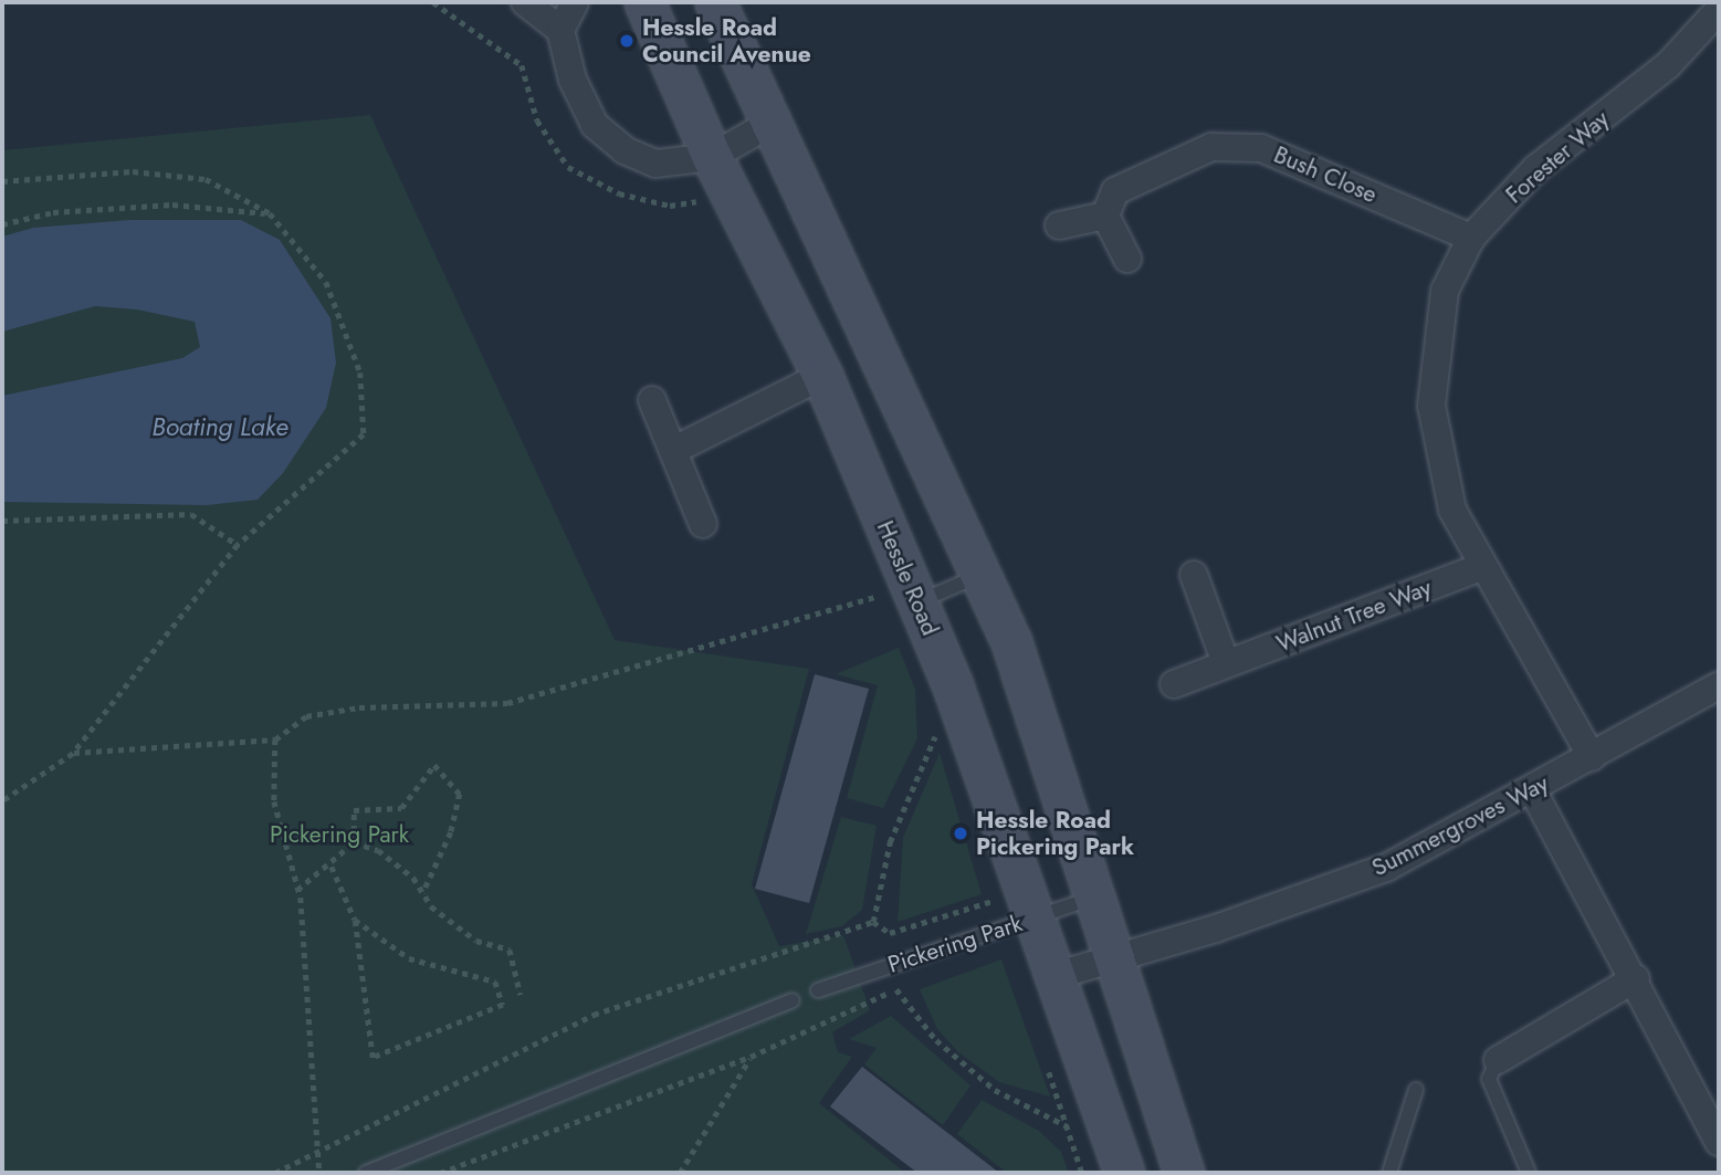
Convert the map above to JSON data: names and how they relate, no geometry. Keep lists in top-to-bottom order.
{
  "streets": {
    "street": [
      "Forester Way",
      "Bush Close",
      "Hessle Road",
      "Walnut Tree Way",
      "Summergroves Way"
    ],
    "lane": ["Pickering Park"]
  },
  "crossings": [
    ["Forester Way", "Bush Close"],
    ["Forester Way", "Walnut Tree Way"],
    ["Forester Way", "Summergroves Way"],
    ["Hessle Road", "Summergroves Way"],
    ["Hessle Road", "Pickering Park"]
  ],
  "water": ["Boating Lake"],
  "parks": ["Pickering Park"],
  "places": ["Hessle Road Council Avenue", "Hessle Road Pickering Park"]
}
